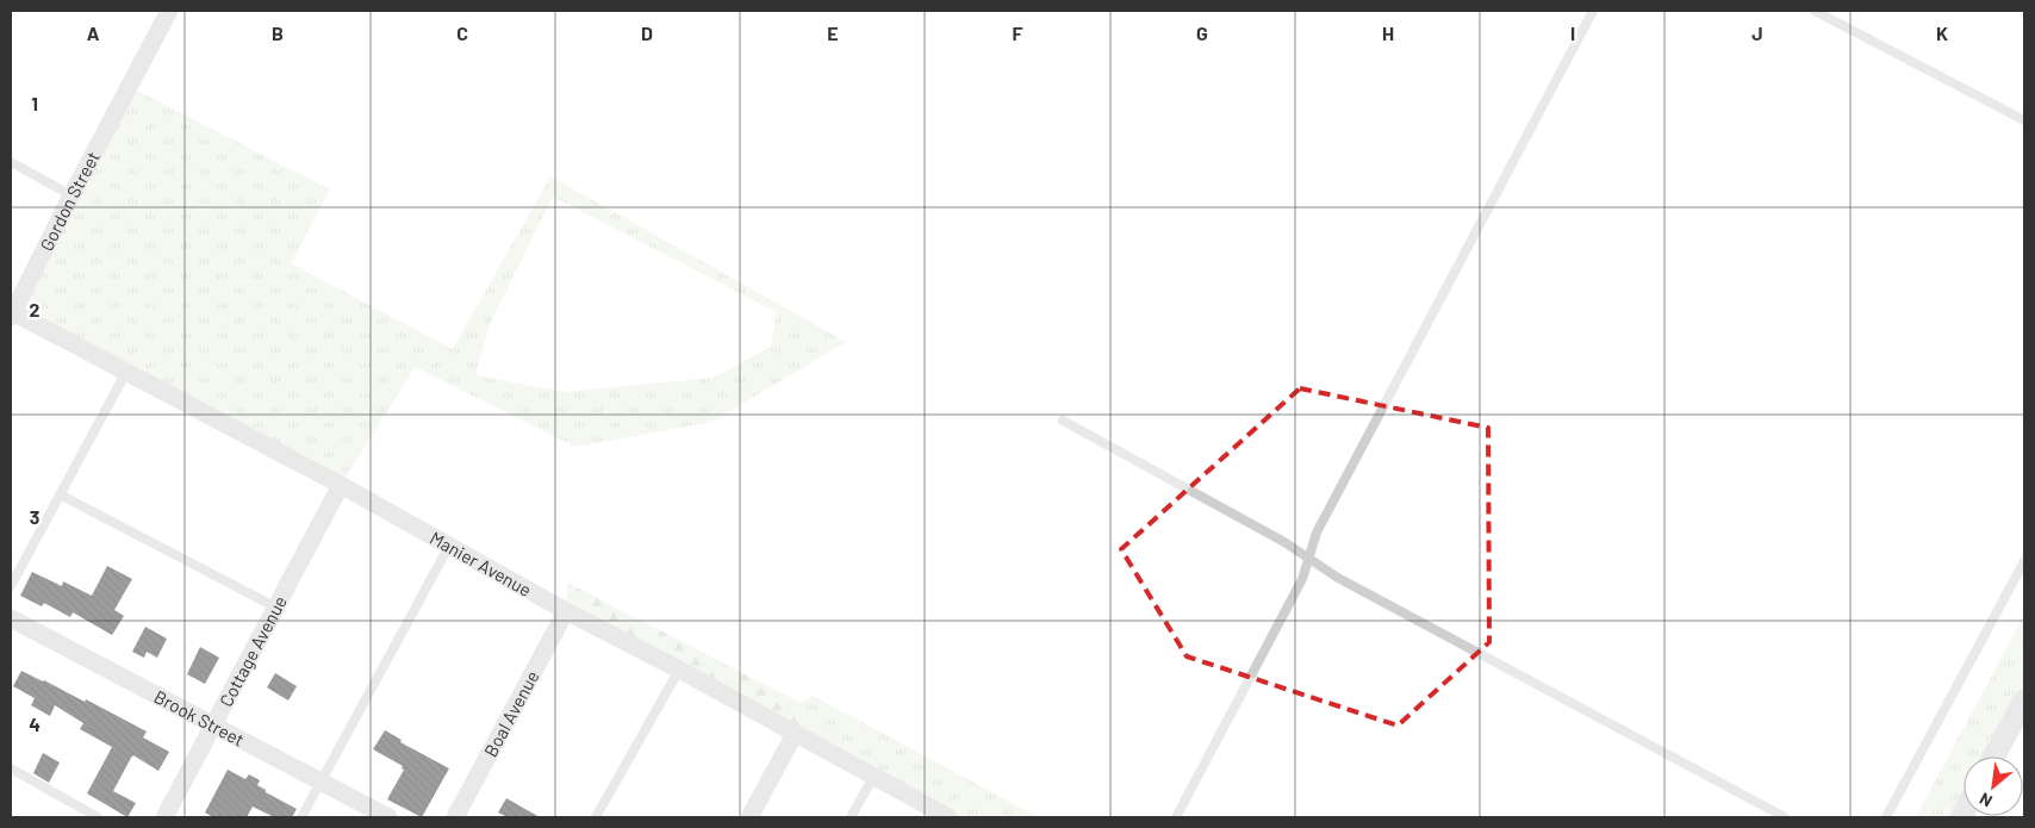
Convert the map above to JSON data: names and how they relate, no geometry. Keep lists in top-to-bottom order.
{
  "streets": {
    "street": [
      "Gordon Street",
      "Manier Avenue",
      "Cottage Avenue",
      "Boal Avenue",
      "Brook Street"
    ]
  },
  "crossings": [
    ["Gordon Street", "Manier Avenue"],
    ["Manier Avenue", "Cottage Avenue"],
    ["Manier Avenue", "Boal Avenue"],
    ["Cottage Avenue", "Brook Street"]
  ],
  "north": "bottom left",
  "grid": {
    "columns": [
      "A",
      "B",
      "C",
      "D",
      "E",
      "F",
      "G",
      "H",
      "I",
      "J",
      "K"
    ],
    "rows": [
      "1",
      "2",
      "3",
      "4"
    ]
  }
}
